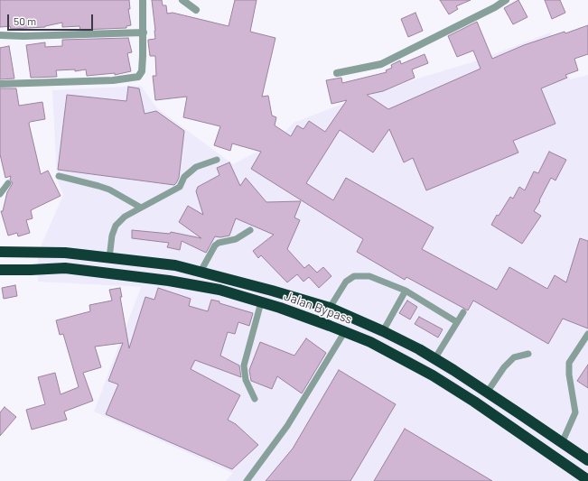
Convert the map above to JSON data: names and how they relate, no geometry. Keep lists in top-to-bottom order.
{
  "streets": {
    "highway": ["Jalan Bypass"]
  },
  "scale_bar": "50 m"
}
